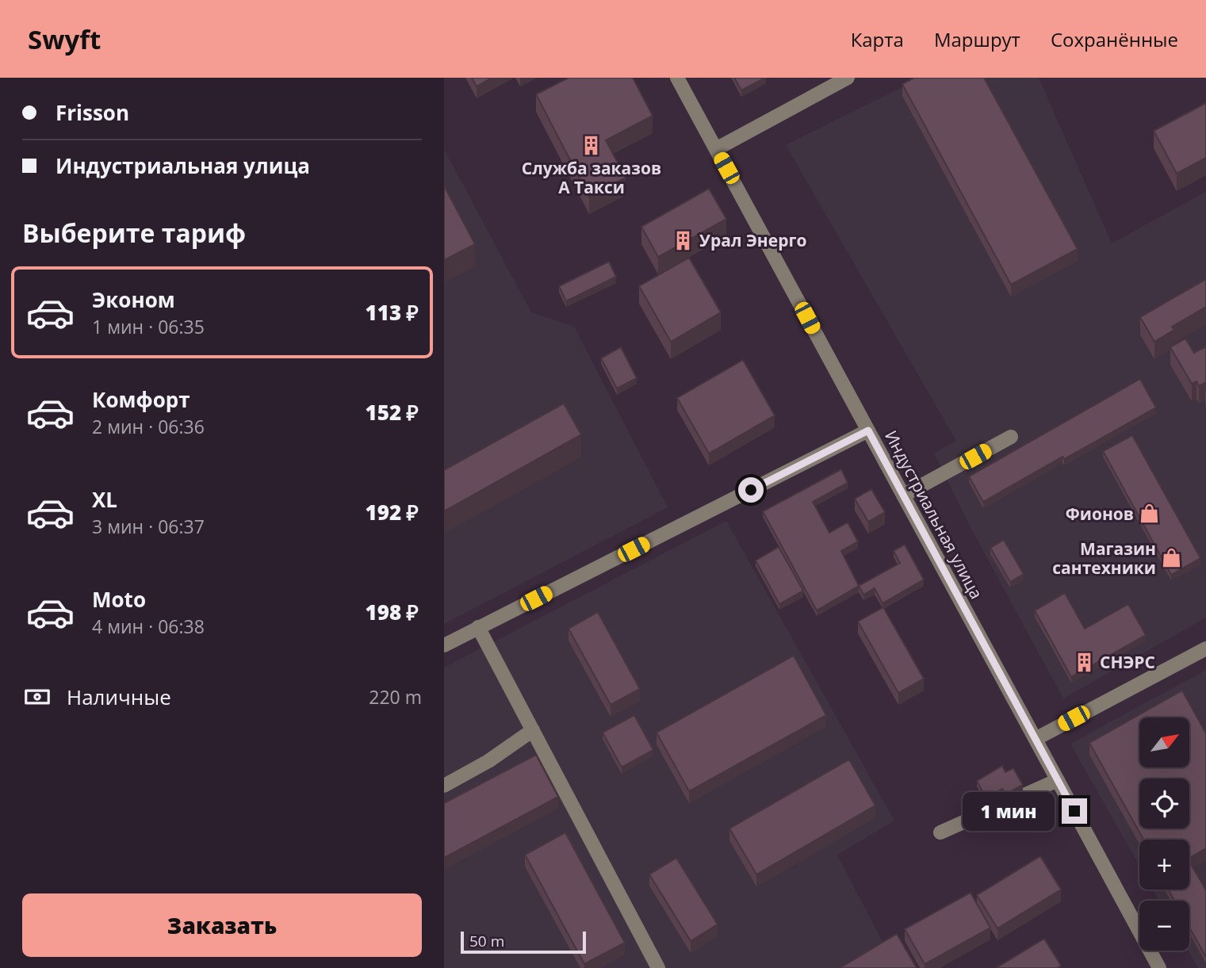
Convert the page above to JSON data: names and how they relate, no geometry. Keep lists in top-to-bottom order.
{
  "streets": {
    "street": ["Индустриальная улица"]
  },
  "places": {
    "building": ["Служба заказов А Такси", "Урал Энерго", "СНЭРС"],
    "shop": ["Фионов", "Магазин сантехники"]
  },
  "scale_bar": "50 m",
  "north": "top right",
  "page": {
    "header": "Swyft",
    "nav": ["Карта", "Маршрут", "Сохранённые"],
    "banner": ["Frisson", "Индустриальная улица"],
    "heading": "Выберите тариф",
    "list": [
      {
        "name": "Эконом",
        "note": "1 мин · 06:35",
        "value": "113 ₽"
      },
      {
        "name": "Комфорт",
        "note": "2 мин · 06:36",
        "value": "152 ₽"
      },
      {
        "name": "XL",
        "note": "3 мин · 06:37",
        "value": "192 ₽"
      },
      {
        "name": "Moto",
        "note": "4 мин · 06:38",
        "value": "198 ₽"
      }
    ],
    "pay": ["Наличные", "220 m"],
    "map_buttons": ["+", "−"],
    "bubble": "1 мин",
    "buttons": "Заказать",
    "scale": "50 m"
  }
}
